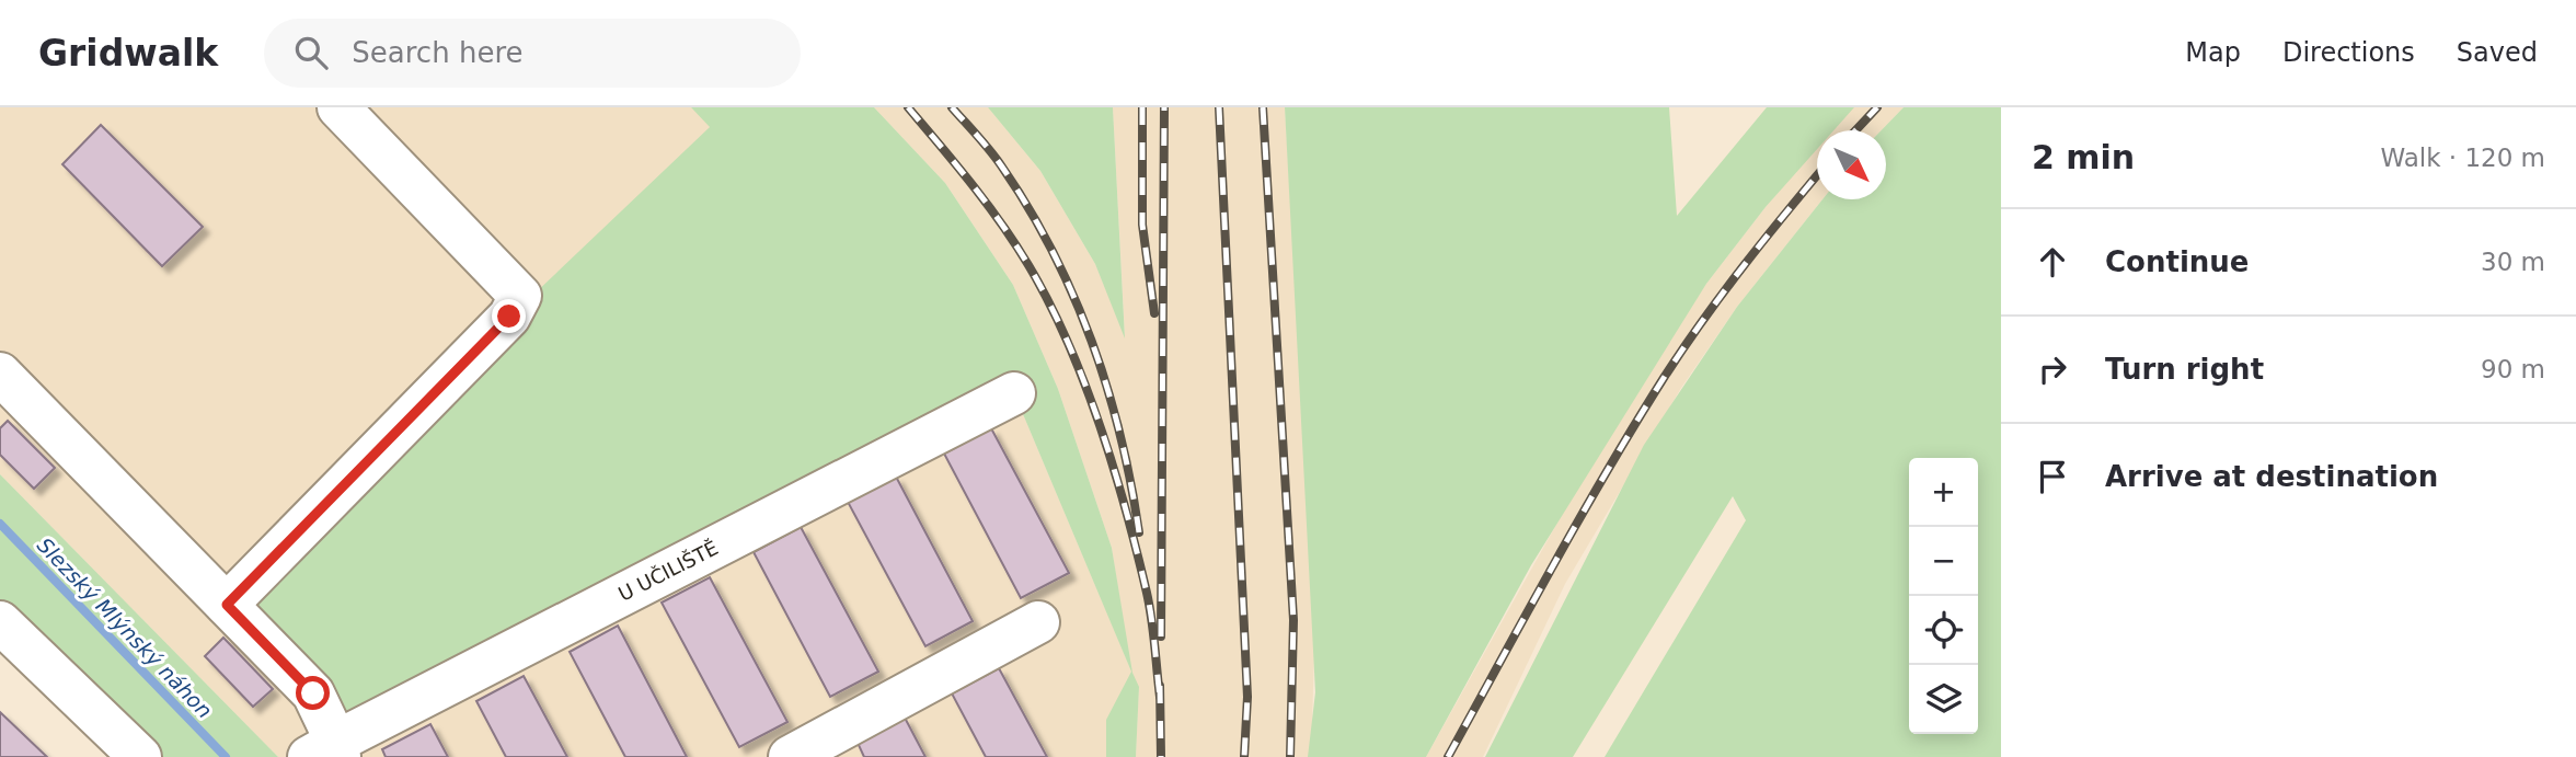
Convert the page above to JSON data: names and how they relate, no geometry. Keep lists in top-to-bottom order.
{
  "streets": {
    "lane": ["U UČILIŠTĚ"]
  },
  "water": ["Slezský Mlýnský náhon"],
  "north": "bottom right",
  "page": {
    "header": "Gridwalk",
    "search": "Search here",
    "nav": ["Map", "Directions", "Saved"],
    "heading": ["2 min", "Walk · 120 m"],
    "list": [
      ["Continue", "30 m"],
      ["Turn right", "90 m"],
      "Arrive at destination"
    ],
    "map_buttons": ["+", "−"]
  }
}
